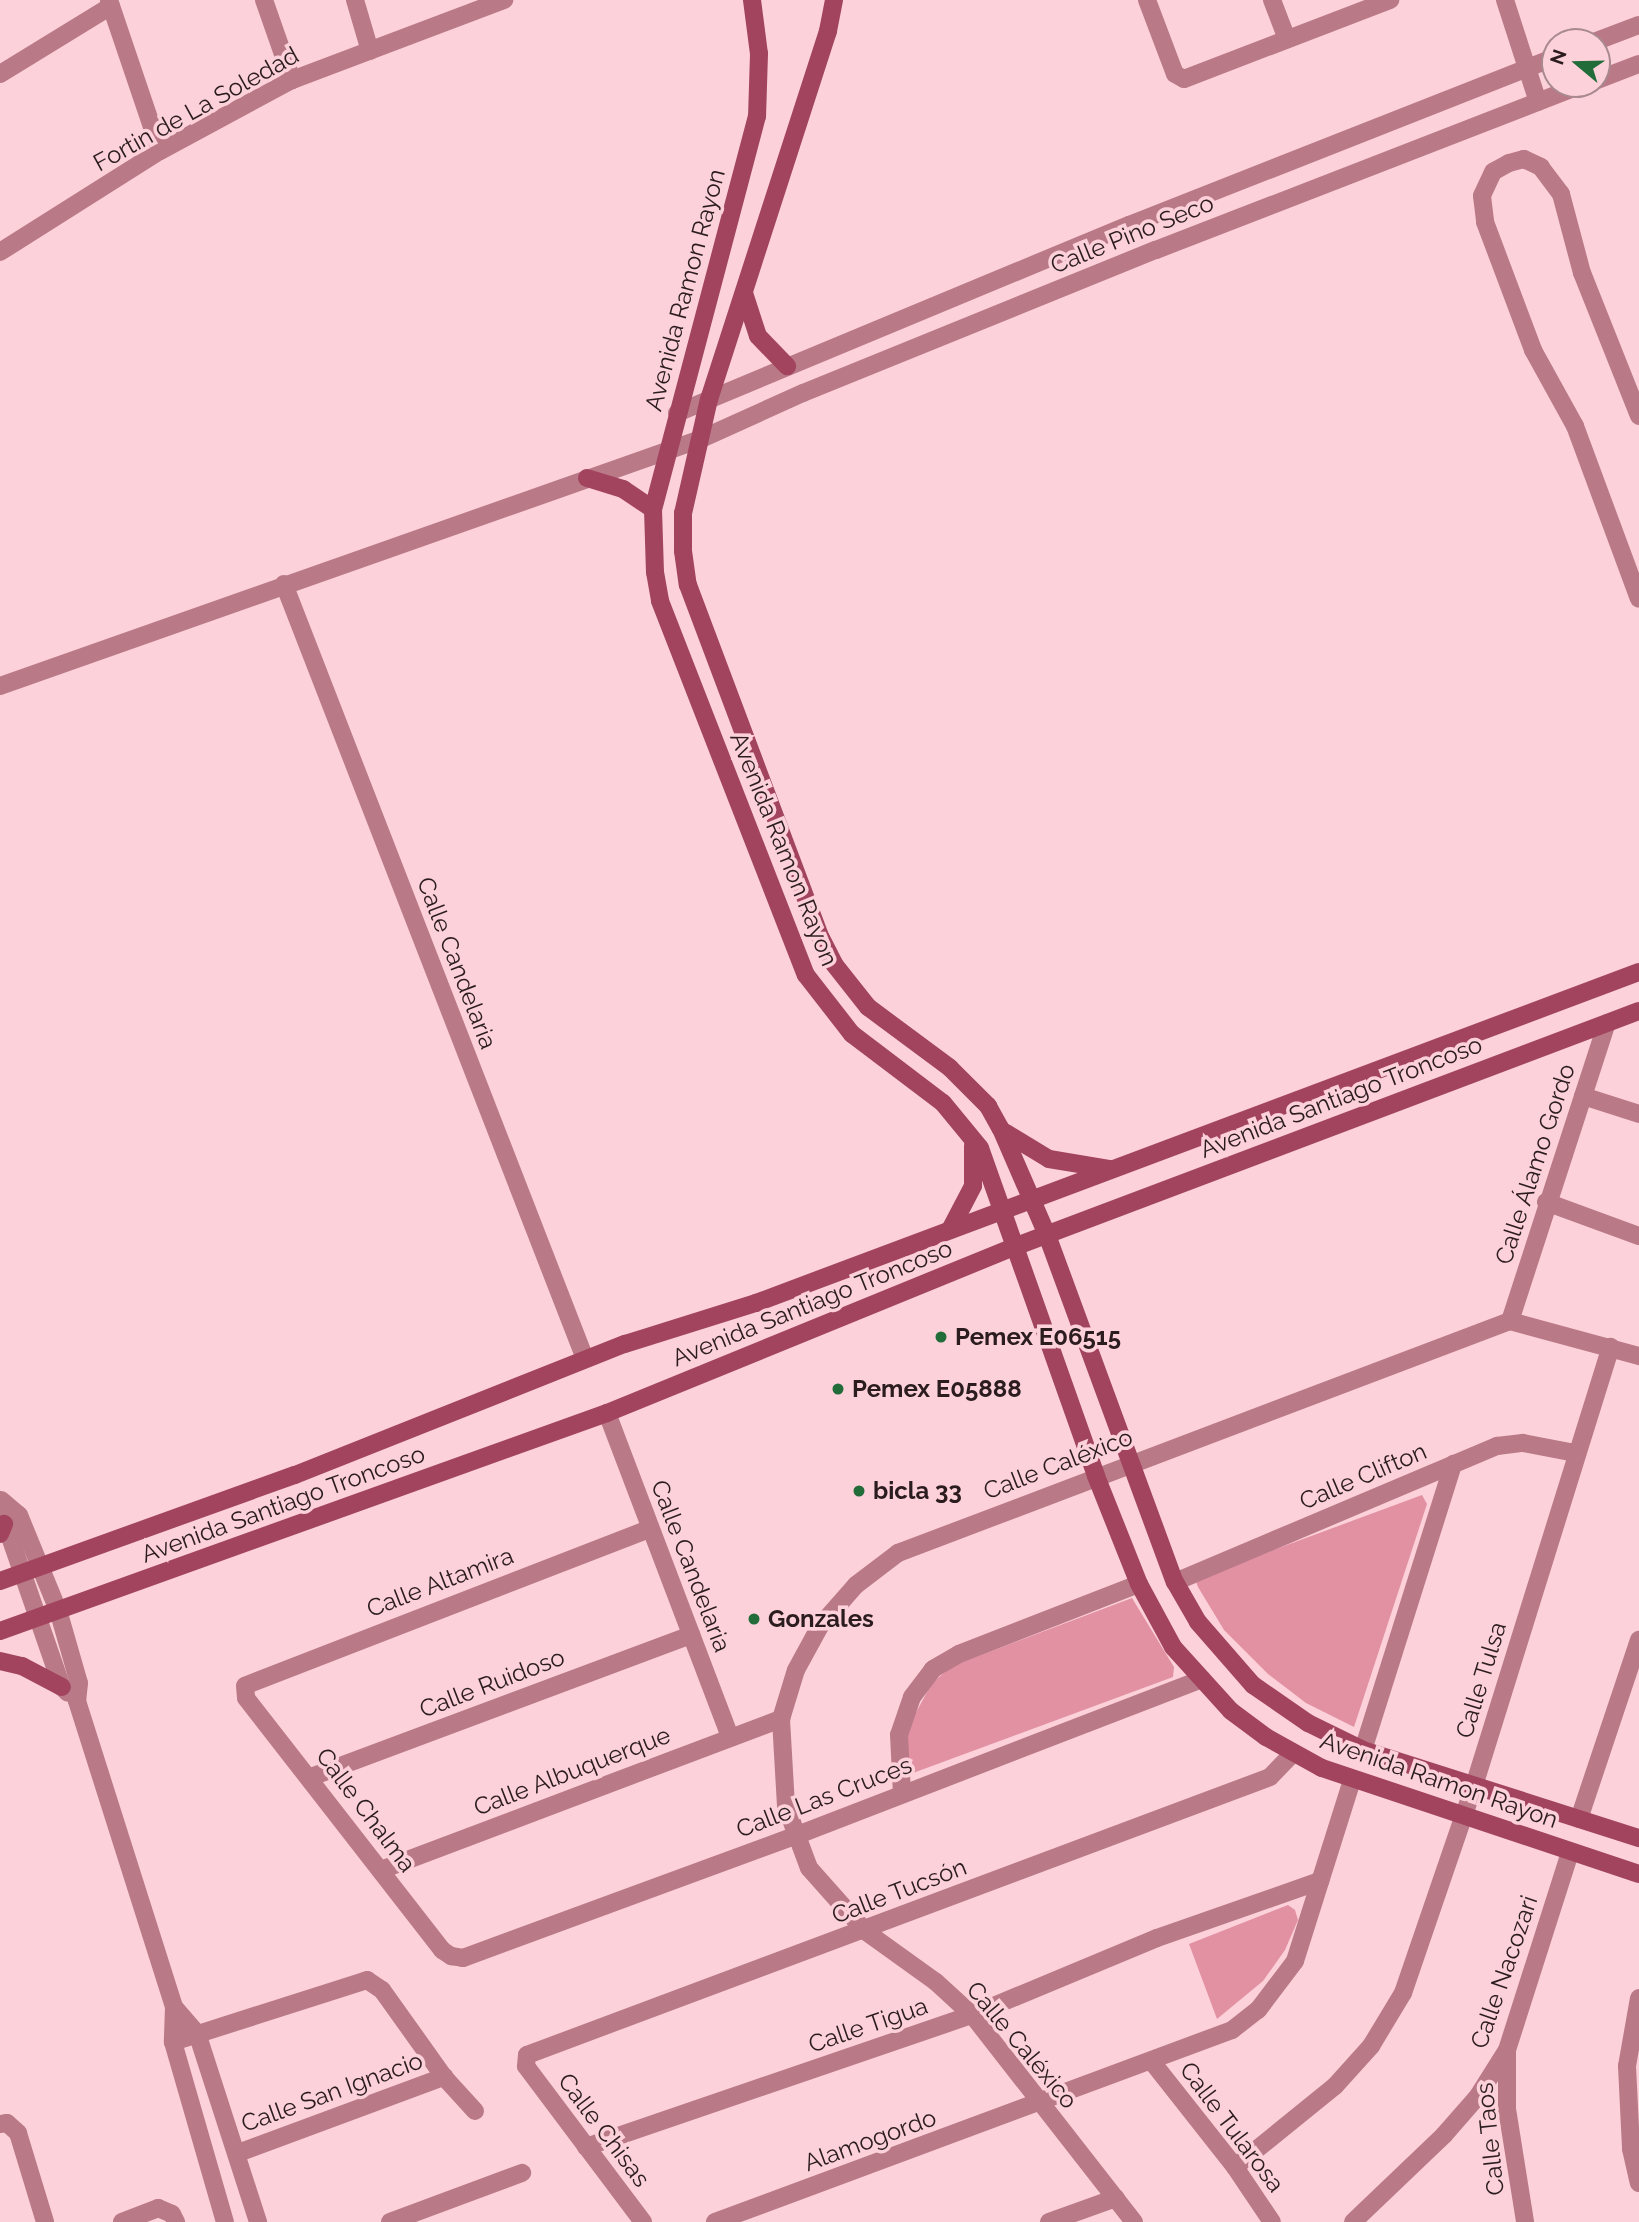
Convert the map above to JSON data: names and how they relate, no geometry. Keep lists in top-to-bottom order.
{
  "streets": {
    "main road": ["Avenida Ramon Rayon", "Avenida Santiago Troncoso"],
    "street": [
      "Fortin de La Soledad",
      "Calle Pino Seco",
      "Calle Candelaria",
      "Calle Álamo Gordo",
      "Calle Caléxico",
      "Calle Clifton",
      "Calle Altamira",
      "Calle Tulsa",
      "Calle Ruidoso",
      "Calle Albuquerque",
      "Calle Las Cruces",
      "Calle Chalma",
      "Calle Tucsón",
      "Calle Nacozari",
      "Calle Tigua",
      "Calle San Ignacio",
      "Calle Tularosa",
      "Calle Chisas",
      "Calle Taos",
      "Alamogordo"
    ]
  },
  "crossings": [
    ["Calle Pino Seco", "Avenida Ramon Rayon"],
    ["Calle Pino Seco", "Calle Candelaria"],
    ["Avenida Ramon Rayon", "Avenida Santiago Troncoso"],
    ["Avenida Ramon Rayon", "Calle Caléxico"],
    ["Avenida Ramon Rayon", "Calle Clifton"],
    ["Avenida Ramon Rayon", "Calle Tulsa"],
    ["Avenida Ramon Rayon", "Calle Las Cruces"],
    ["Avenida Ramon Rayon", "Calle Tucsón"],
    ["Avenida Ramon Rayon", "Calle Nacozari"],
    ["Calle Candelaria", "Avenida Santiago Troncoso"],
    ["Calle Candelaria", "Calle Altamira"],
    ["Calle Candelaria", "Calle Ruidoso"],
    ["Calle Candelaria", "Calle Albuquerque"],
    ["Avenida Santiago Troncoso", "Calle Álamo Gordo"],
    ["Calle Álamo Gordo", "Calle Caléxico"],
    ["Calle Caléxico", "Calle Albuquerque"],
    ["Calle Caléxico", "Calle Las Cruces"],
    ["Calle Caléxico", "Calle Tucsón"],
    ["Calle Caléxico", "Calle Tigua"],
    ["Calle Caléxico", "Alamogordo"],
    ["Calle Clifton", "Calle Tulsa"],
    ["Calle Altamira", "Calle Chalma"],
    ["Calle Tulsa", "Calle Tularosa"],
    ["Calle Ruidoso", "Calle Chalma"],
    ["Calle Albuquerque", "Calle Chalma"],
    ["Calle Las Cruces", "Calle Chalma"],
    ["Calle Tucsón", "Calle Chisas"],
    ["Calle Nacozari", "Calle Taos"],
    ["Calle Tigua", "Calle Chisas"]
  ],
  "places": [
    "Pemex E06515",
    "Pemex E05888",
    "bicla 33",
    "Gonzales"
  ],
  "north": "left"
}
